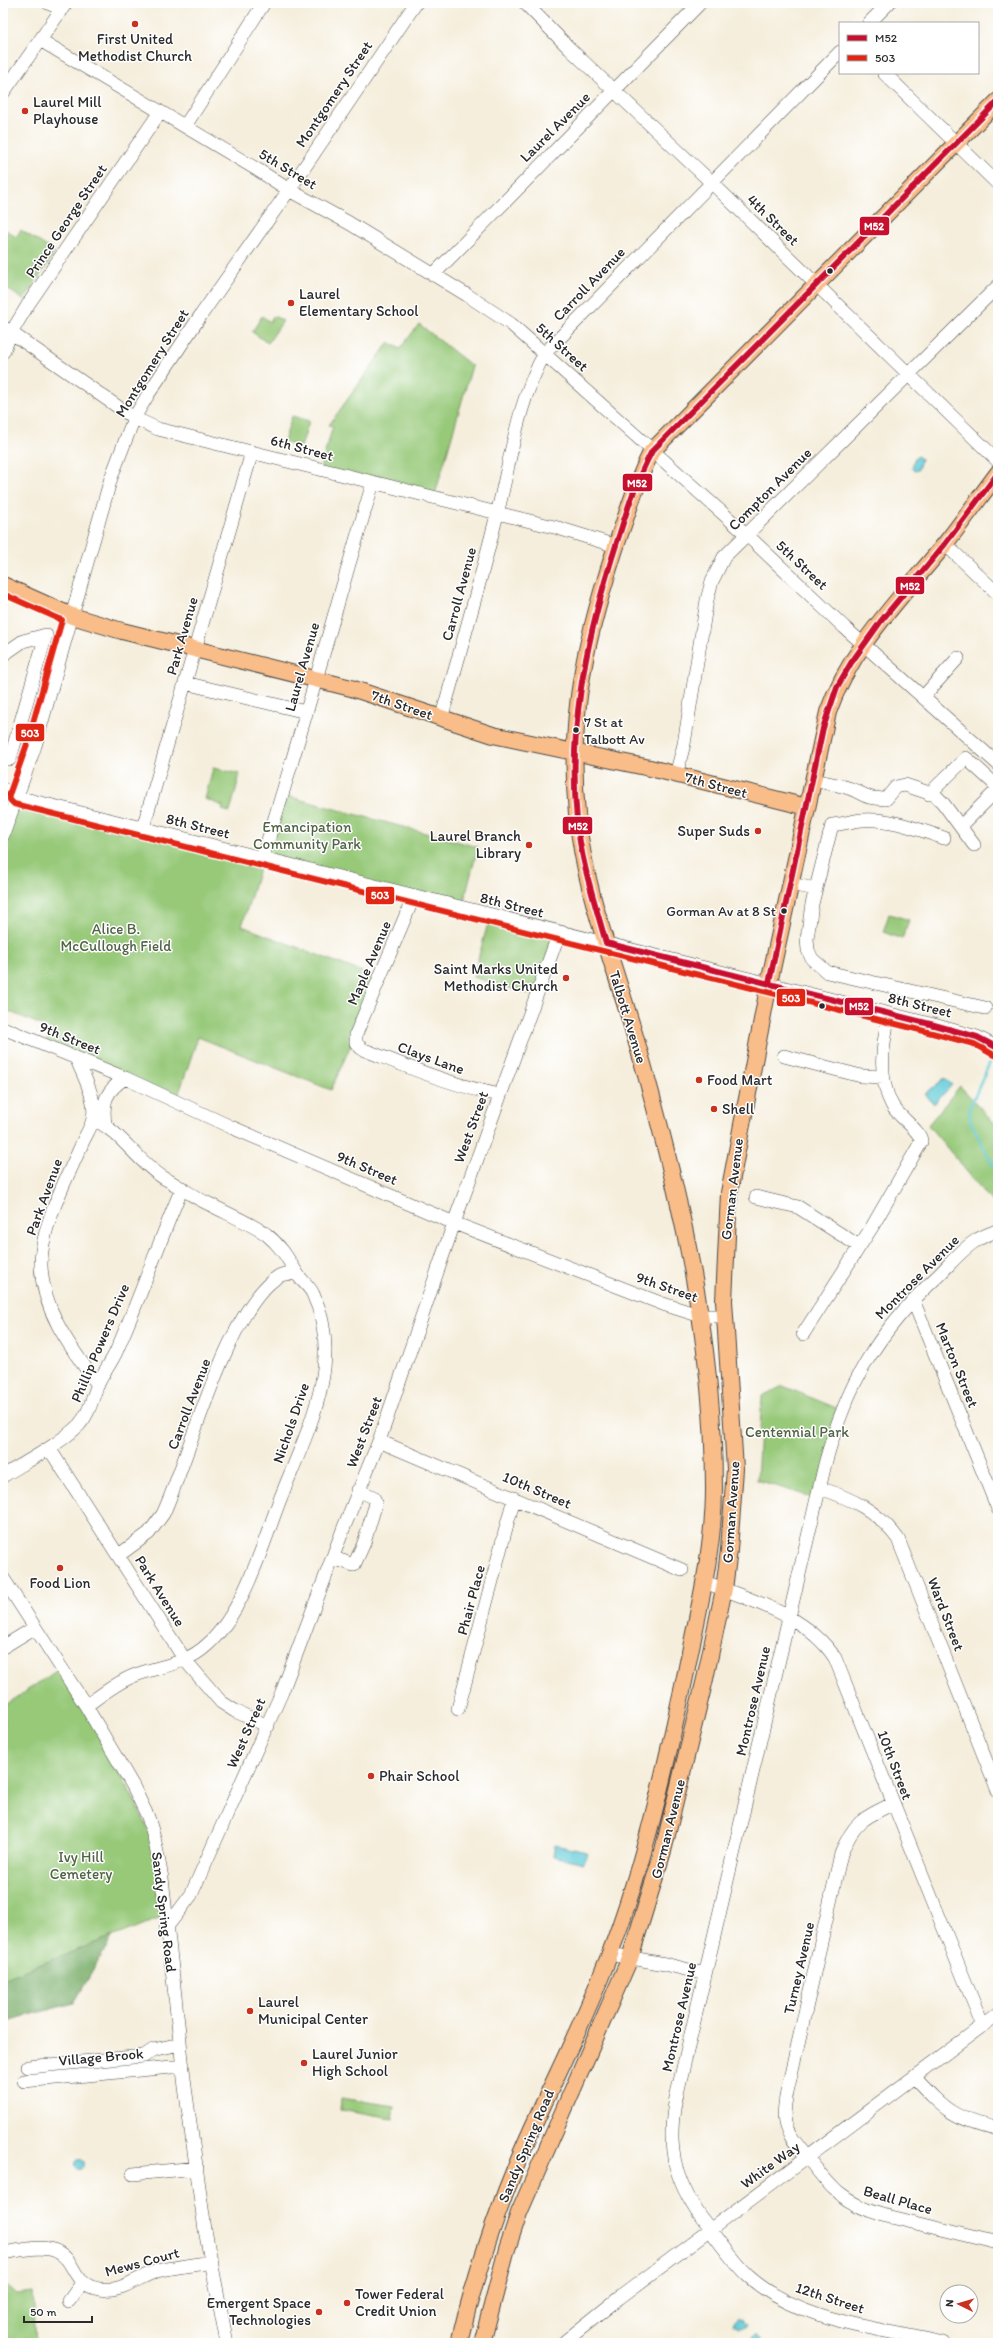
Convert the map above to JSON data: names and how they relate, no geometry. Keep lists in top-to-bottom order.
{
  "streets": {
    "main road": [
      "7th Street",
      "Talbott Avenue",
      "Gorman Avenue",
      "Sandy Spring Road"
    ],
    "street": [
      "Montgomery Street",
      "Laurel Avenue",
      "5th Street",
      "4th Street",
      "Prince George Street",
      "Carroll Avenue",
      "6th Street",
      "Compton Avenue",
      "Park Avenue",
      "8th Street",
      "Maple Avenue",
      "9th Street",
      "Clays Lane",
      "West Street",
      "Montrose Avenue",
      "Phillip Powers Drive",
      "Marton Street",
      "Nichols Drive",
      "10th Street",
      "Phair Place",
      "Ward Street",
      "Turney Avenue",
      "Village Brook",
      "White Way",
      "Beall Place",
      "Mews Court",
      "12th Street"
    ]
  },
  "crossings": [
    ["Montgomery Street", "5th Street"],
    ["Montgomery Street", "6th Street"],
    ["Montgomery Street", "7th Street"],
    ["Montgomery Street", "8th Street"],
    ["Laurel Avenue", "5th Street"],
    ["Laurel Avenue", "4th Street"],
    ["Laurel Avenue", "6th Street"],
    ["Laurel Avenue", "7th Street"],
    ["Laurel Avenue", "8th Street"],
    ["5th Street", "Prince George Street"],
    ["5th Street", "Carroll Avenue"],
    ["5th Street", "Compton Avenue"],
    ["5th Street", "Talbott Avenue"],
    ["5th Street", "Gorman Avenue"],
    ["4th Street", "Carroll Avenue"],
    ["4th Street", "Compton Avenue"],
    ["4th Street", "Talbott Avenue"],
    ["Prince George Street", "6th Street"],
    ["Carroll Avenue", "6th Street"],
    ["Carroll Avenue", "Park Avenue"],
    ["Carroll Avenue", "7th Street"],
    ["Carroll Avenue", "Nichols Drive"],
    ["6th Street", "Park Avenue"],
    ["6th Street", "Talbott Avenue"],
    ["Compton Avenue", "7th Street"],
    ["Park Avenue", "7th Street"],
    ["Park Avenue", "8th Street"],
    ["Park Avenue", "9th Street"],
    ["Park Avenue", "West Street"],
    ["Park Avenue", "Phillip Powers Drive"],
    ["Park Avenue", "Nichols Drive"],
    ["7th Street", "Talbott Avenue"],
    ["7th Street", "Gorman Avenue"],
    ["8th Street", "Maple Avenue"],
    ["8th Street", "Talbott Avenue"],
    ["8th Street", "West Street"],
    ["8th Street", "Gorman Avenue"],
    ["Maple Avenue", "Clays Lane"],
    ["Talbott Avenue", "9th Street"],
    ["Talbott Avenue", "Gorman Avenue"],
    ["9th Street", "West Street"],
    ["9th Street", "Gorman Avenue"],
    ["Clays Lane", "West Street"],
    ["West Street", "10th Street"],
    ["West Street", "Sandy Spring Road"],
    ["Gorman Avenue", "10th Street"],
    ["Gorman Avenue", "Sandy Spring Road"],
    ["Montrose Avenue", "Marton Street"],
    ["Montrose Avenue", "10th Street"],
    ["Montrose Avenue", "Ward Street"],
    ["Montrose Avenue", "White Way"],
    ["Montrose Avenue", "12th Street"],
    ["Phillip Powers Drive", "Nichols Drive"],
    ["Nichols Drive", "Sandy Spring Road"],
    ["10th Street", "Phair Place"],
    ["10th Street", "Turney Avenue"],
    ["10th Street", "White Way"],
    ["Sandy Spring Road", "Village Brook"],
    ["Sandy Spring Road", "Mews Court"],
    ["Turney Avenue", "White Way"],
    ["Turney Avenue", "Beall Place"],
    ["White Way", "Beall Place"],
    ["White Way", "12th Street"]
  ],
  "parks": [
    "Emancipation Community Park",
    "Alice B. McCullough Field",
    "Centennial Park",
    "Ivy Hill Cemetery"
  ],
  "places": [
    "First United Methodist Church",
    "Laurel Mill Playhouse",
    "Laurel Elementary School",
    "7 St at Talbott Av",
    "Super Suds",
    "Laurel Branch Library",
    "Gorman Av at 8 St",
    "Saint Marks United Methodist Church",
    "Food Mart",
    "Shell",
    "Food Lion",
    "Phair School",
    "Laurel Municipal Center",
    "Laurel Junior High School",
    "Tower Federal Credit Union",
    "Emergent Space Technologies"
  ],
  "lines": ["transit line M52", "transit line 503"],
  "legend": ["M52", "503"],
  "scale_bar": "50 m",
  "north": "left"
}
